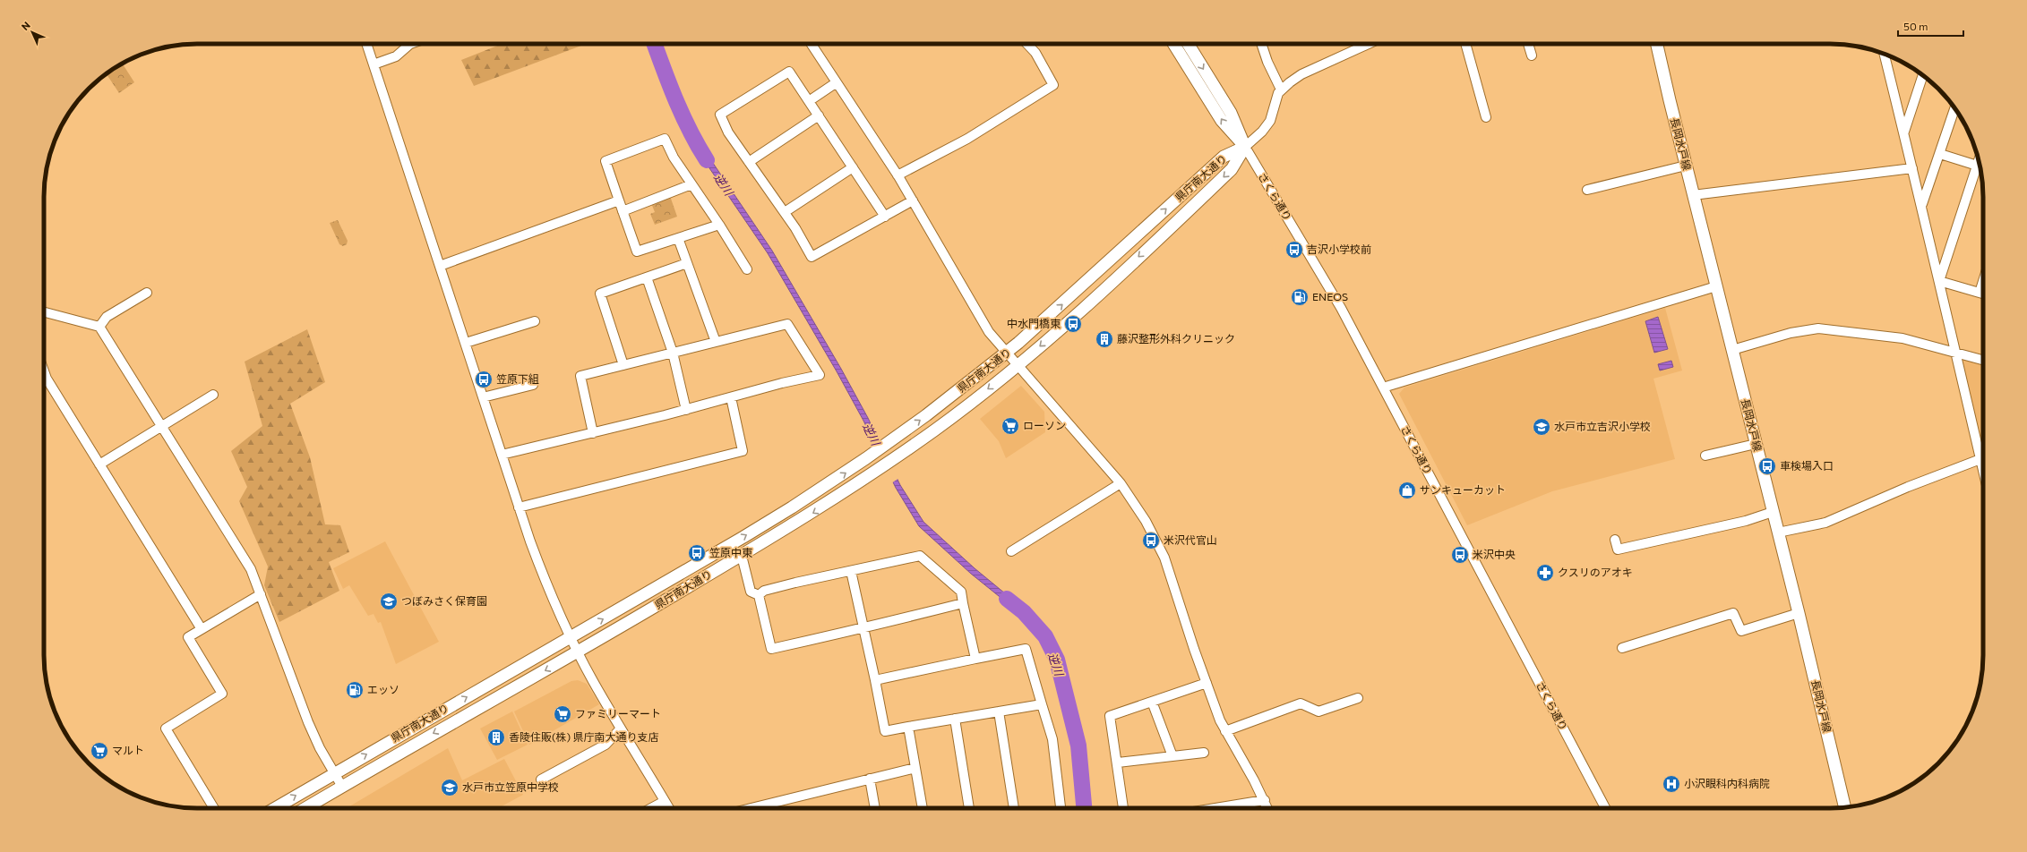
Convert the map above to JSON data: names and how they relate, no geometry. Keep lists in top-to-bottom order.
{
  "streets": {
    "main road": ["長岡水戸線", "県庁南大通り", "さくら通り"]
  },
  "crossings": [
    ["県庁南大通り", "さくら通り"]
  ],
  "water": ["逆川"],
  "places": {
    "bus stop": [
      "吉沢小学校前",
      "中水門橋東",
      "笠原下組",
      "車検場入口",
      "米沢代官山",
      "笠原中東",
      "米沢中央"
    ],
    "fuel station": ["ENEOS", "エッソ"],
    "building": ["藤沢整形外科クリニック", "香陵住販(株) 県庁南大通り支店"],
    "supermarket": ["ローソン", "ファミリーマート", "マルト"],
    "school or university": ["水戸市立吉沢小学校", "つぼみさく保育園", "水戸市立笠原中学校"],
    "shop": ["サンキューカット"],
    "pharmacy": ["クスリのアオキ"],
    "hospital": ["小沢眼科内科病院"]
  },
  "scale_bar": "50 m",
  "north": "top left"
}
